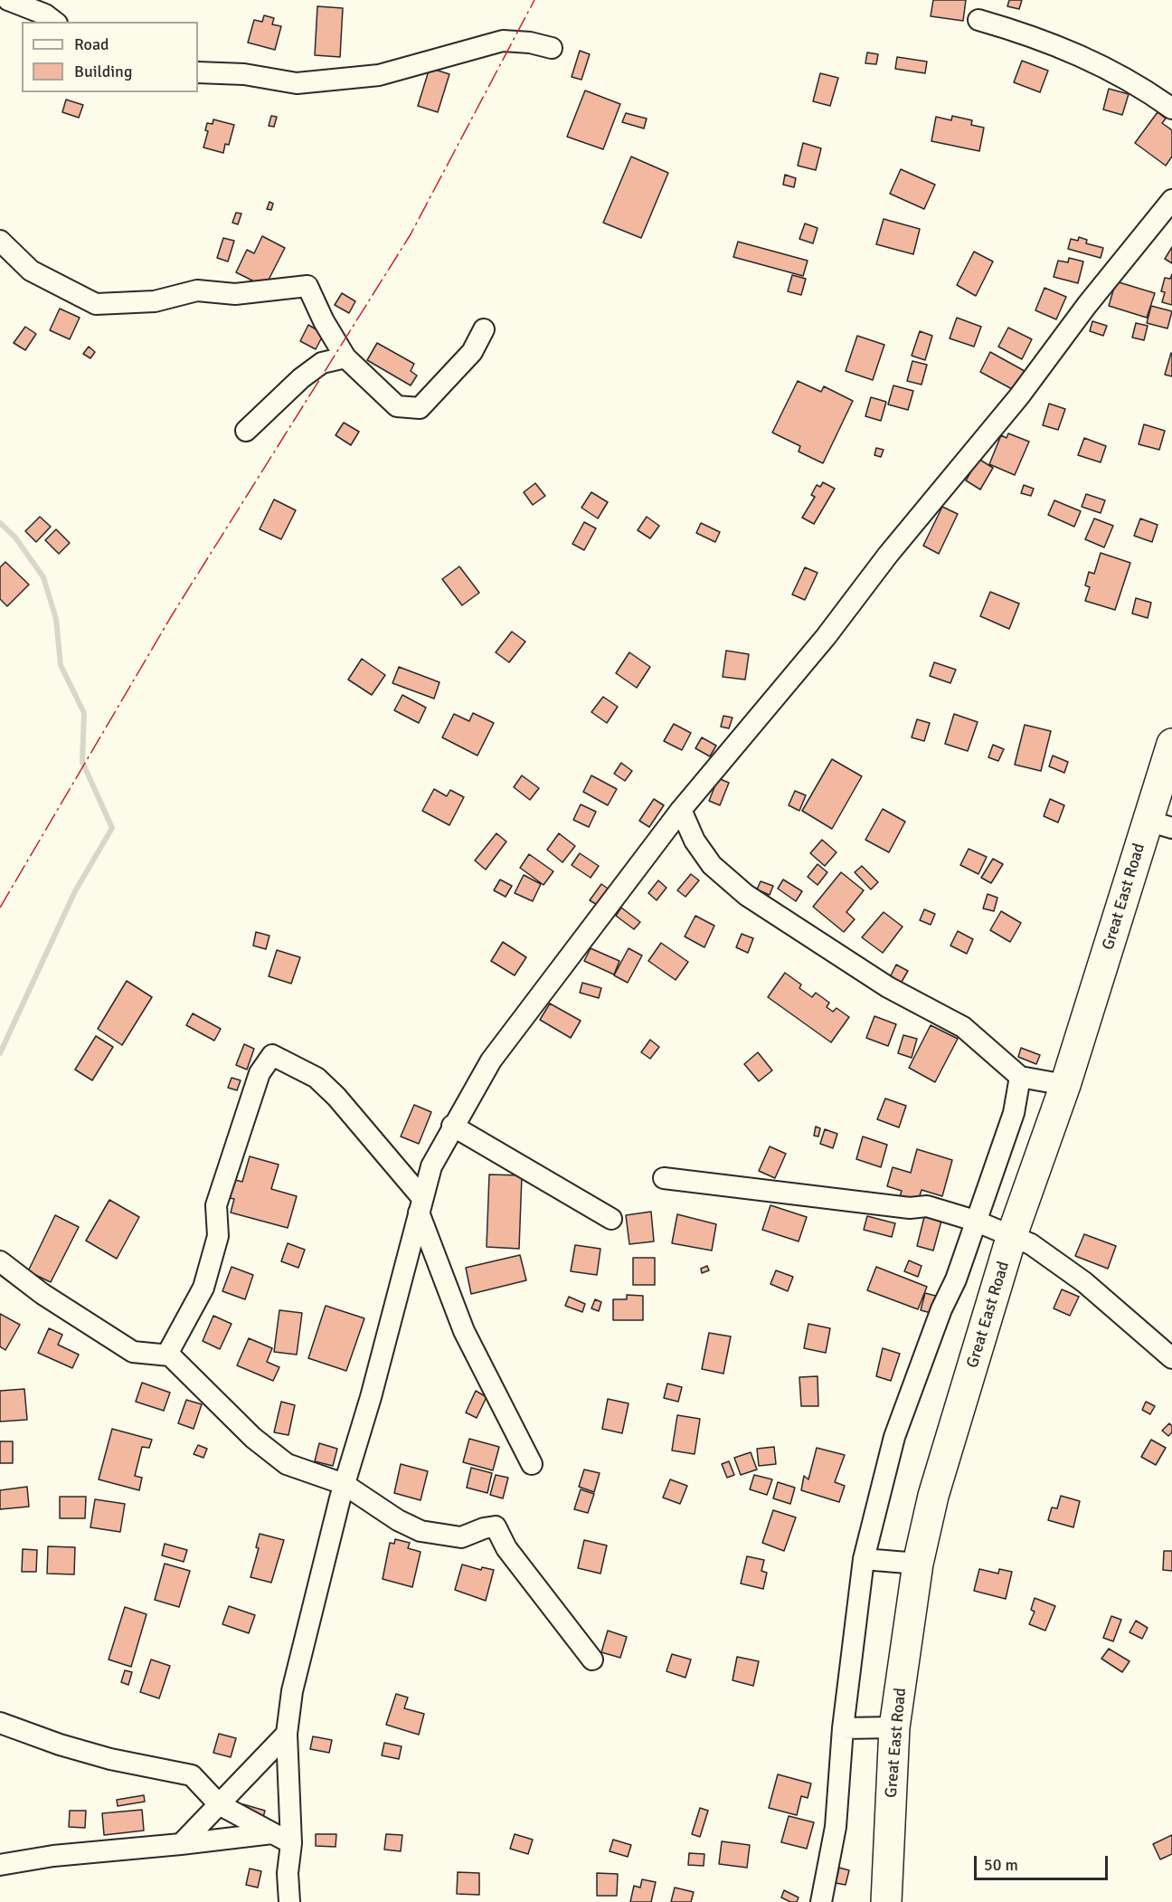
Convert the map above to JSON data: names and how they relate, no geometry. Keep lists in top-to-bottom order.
{
  "streets": {
    "highway": ["Great East Road"]
  },
  "legend": ["Road", "Building"],
  "scale_bar": "50 m"
}
